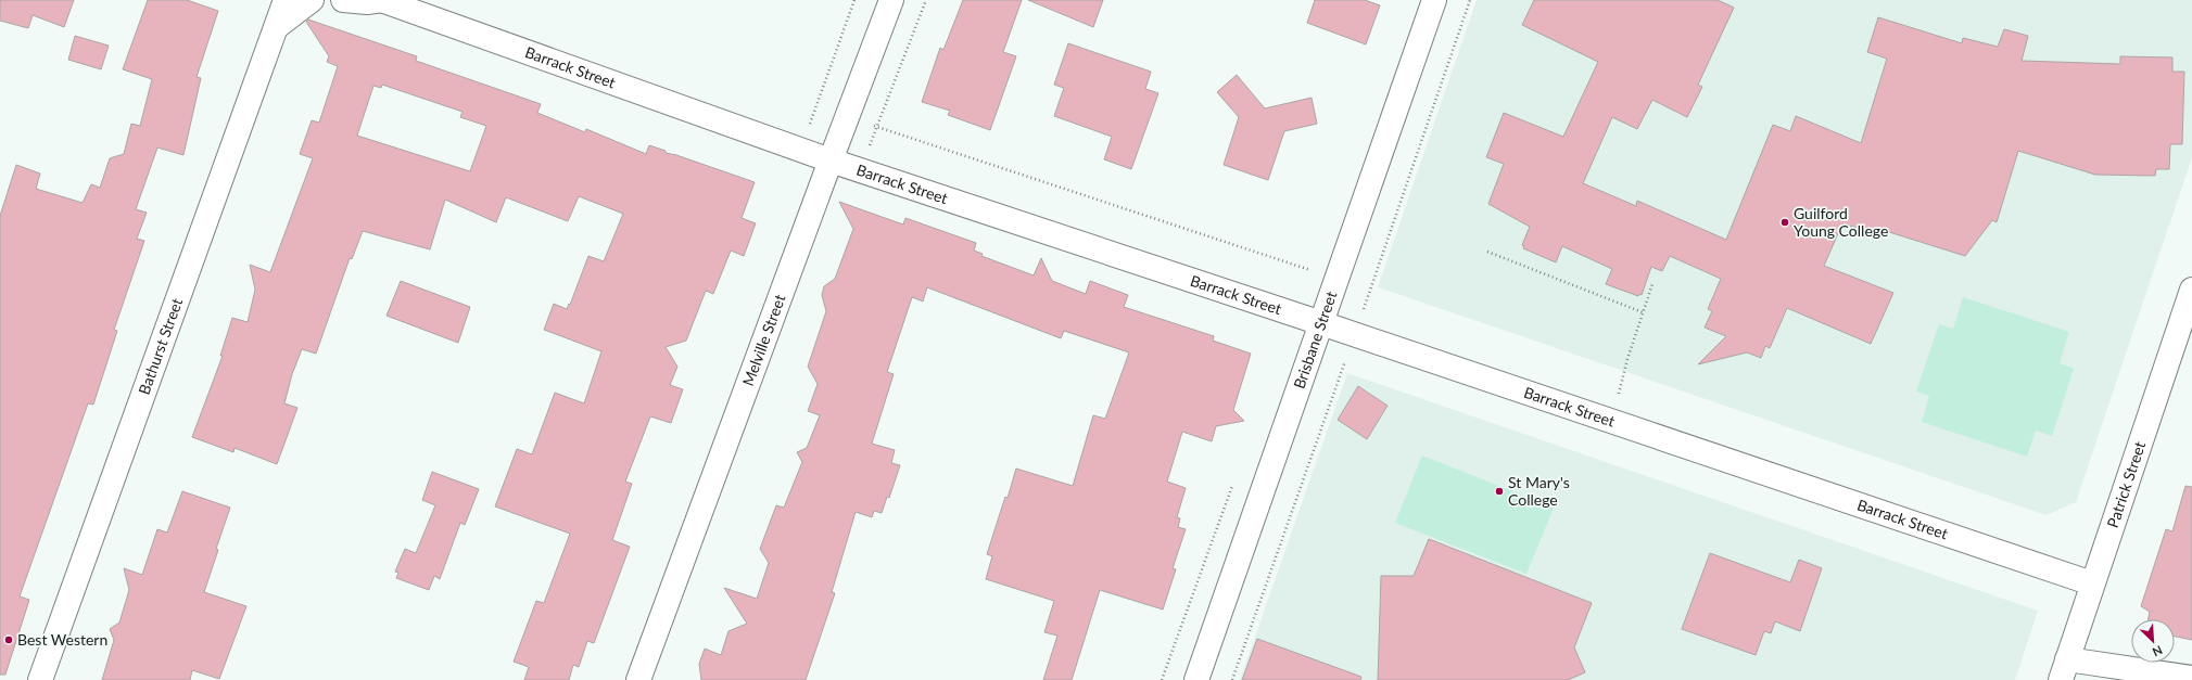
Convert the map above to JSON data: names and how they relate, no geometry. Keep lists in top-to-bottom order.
{
  "streets": {
    "street": [
      "Barrack Street",
      "Melville Street",
      "Brisbane Street",
      "Bathurst Street",
      "Patrick Street"
    ]
  },
  "crossings": [
    ["Barrack Street", "Melville Street"],
    ["Barrack Street", "Brisbane Street"],
    ["Barrack Street", "Patrick Street"]
  ],
  "places": ["Guilford Young College", "St Mary's College", "Best Western"],
  "north": "bottom right"
}
